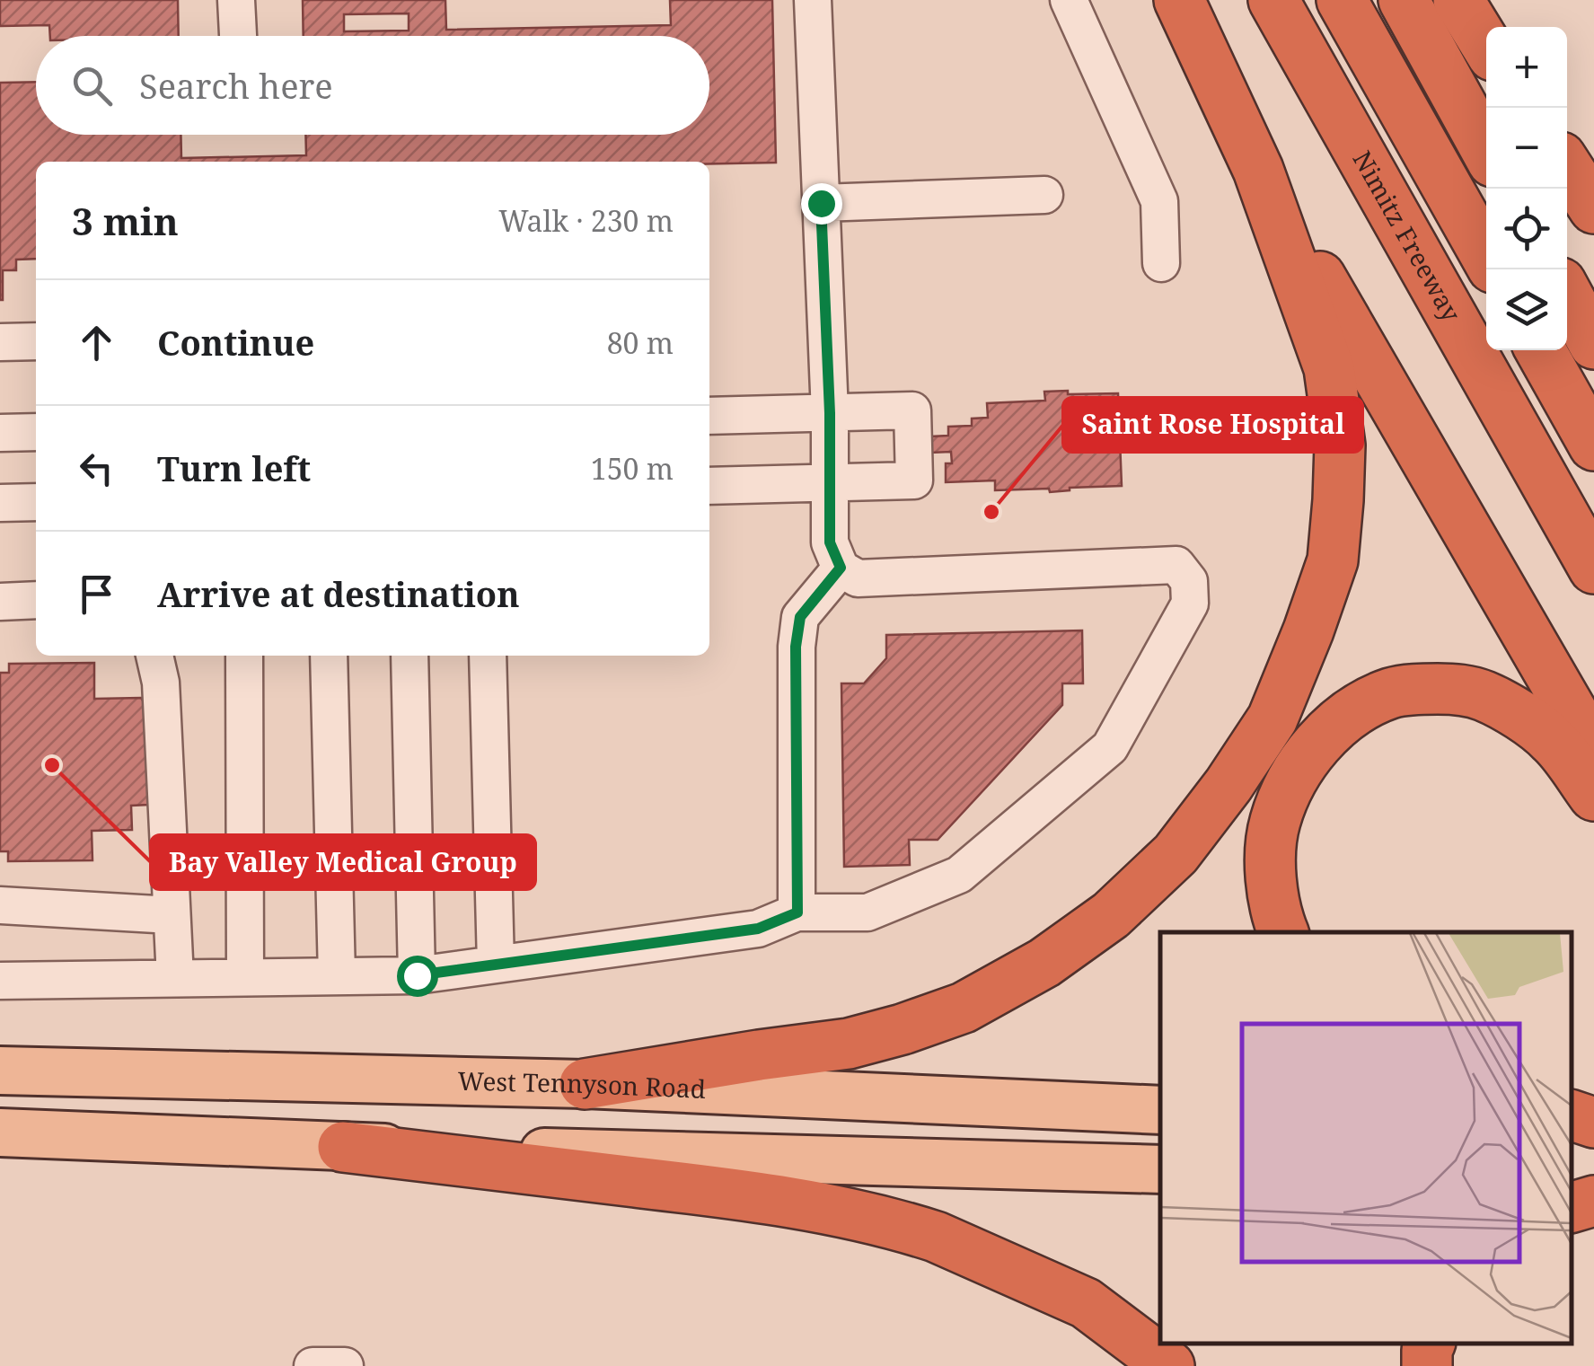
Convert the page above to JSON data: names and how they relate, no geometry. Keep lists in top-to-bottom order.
{
  "streets": {
    "highway": ["Nimitz Freeway"],
    "main road": ["West Tennyson Road"]
  },
  "places": ["Saint Rose Hospital", "Bay Valley Medical Group"],
  "page": {
    "map_buttons": ["+", "−"],
    "search": "Search here",
    "heading": ["3 min", "Walk · 230 m"],
    "list": [
      ["Continue", "80 m"],
      ["Turn left", "150 m"],
      "Arrive at destination"
    ]
  }
}
